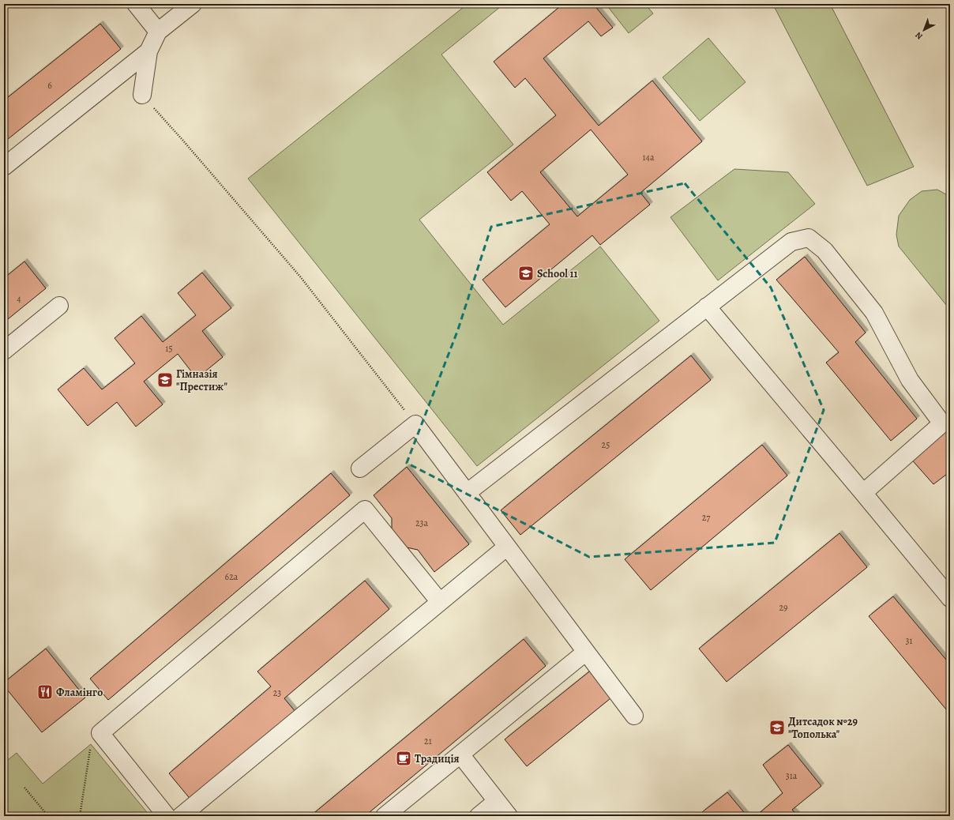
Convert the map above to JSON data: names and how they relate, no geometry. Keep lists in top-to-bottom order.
{
  "places": {
    "school or university": ["School 11", "Гімназія \"Престиж\"", "Дитсадок №29 \"Тополька\""],
    "restaurant": ["Фламінго"],
    "cafe": ["Традиція"]
  },
  "house_numbers": [
    "6",
    "14а",
    "4",
    "15",
    "25",
    "27",
    "23а",
    "62а",
    "29",
    "31",
    "23",
    "21",
    "31а"
  ],
  "north": "bottom left"
}
